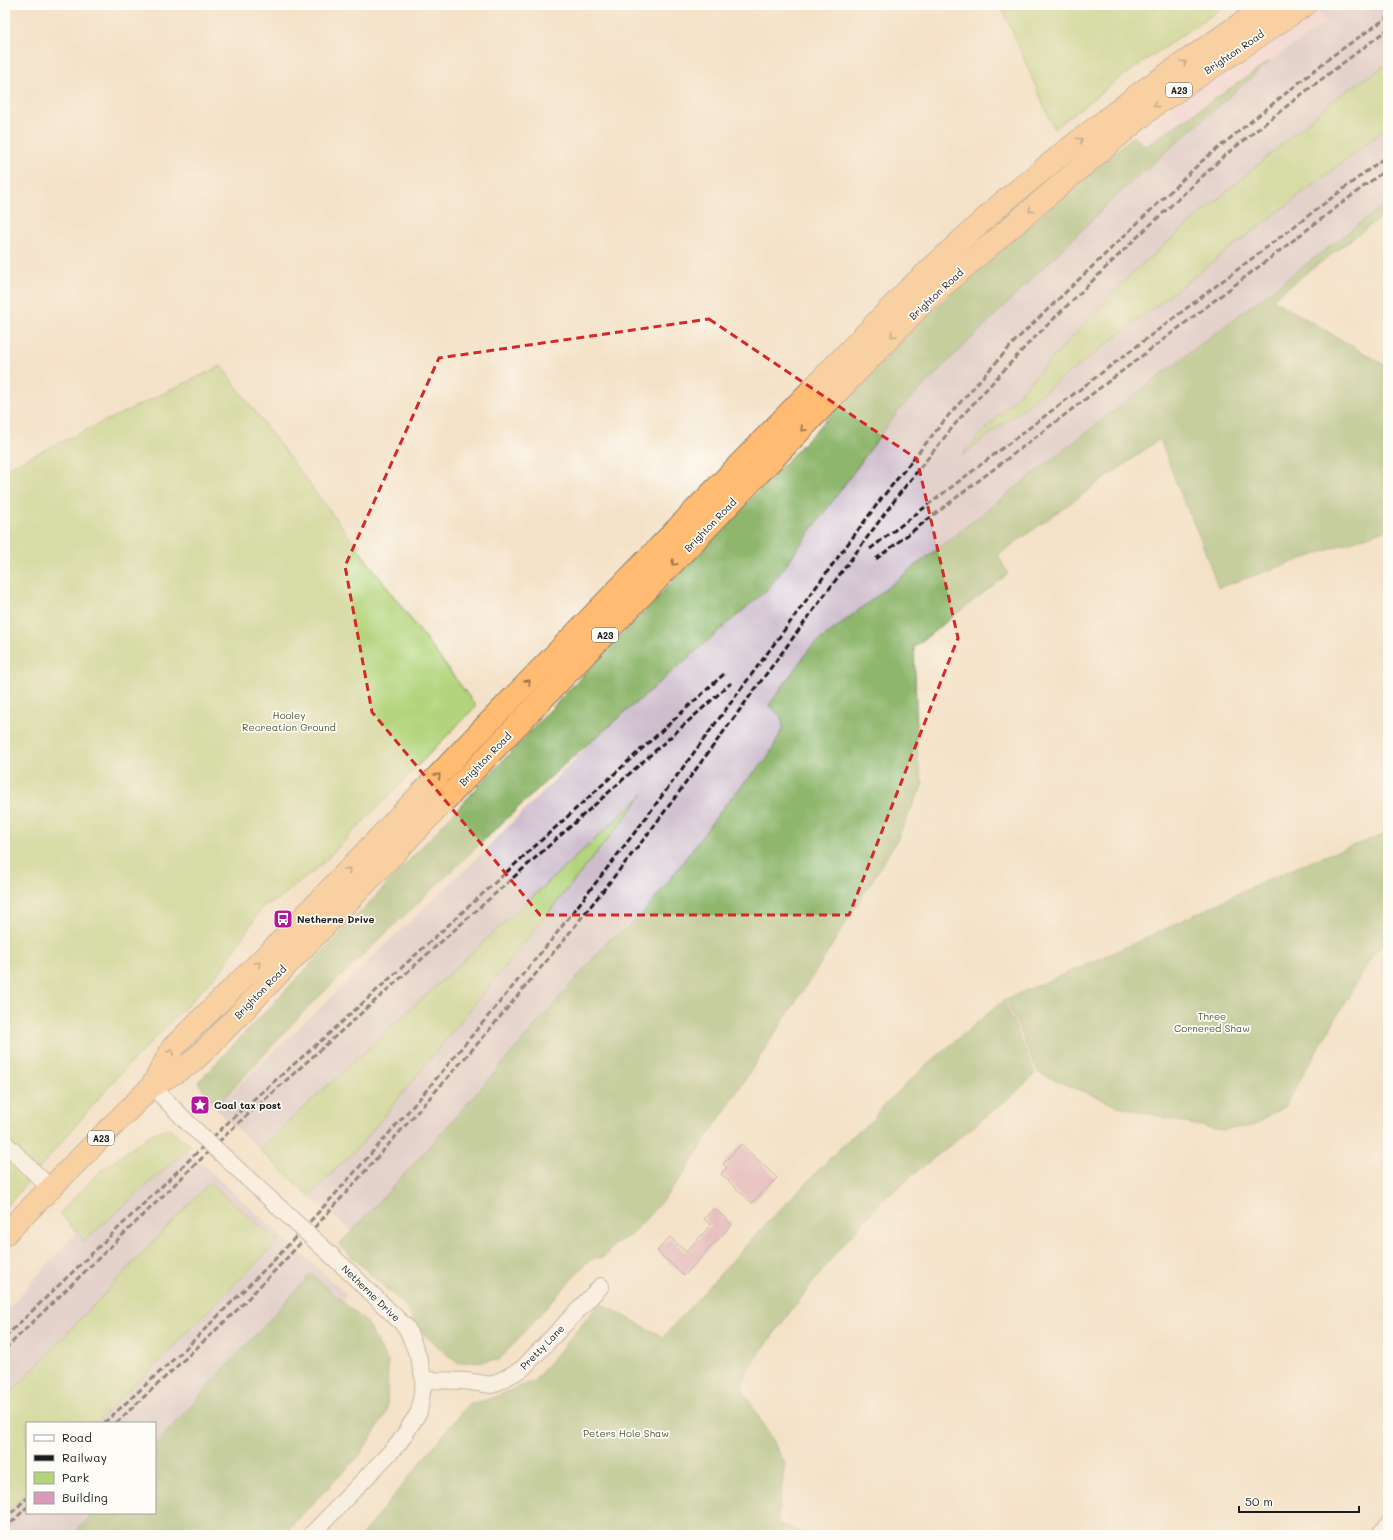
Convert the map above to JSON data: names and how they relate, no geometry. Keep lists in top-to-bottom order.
{
  "streets": {
    "highway": ["Brighton Road", "A23"],
    "street": ["Netherne Drive", "Pretty Lane"]
  },
  "crossings": [
    ["Brighton Road", "Netherne Drive"],
    ["Netherne Drive", "Pretty Lane"]
  ],
  "parks": ["Hooley Recreation Ground", "Three Cornered Shaw", "Peters Hole Shaw"],
  "places": {
    "bus stop": ["Netherne Drive"],
    "place": ["Coal tax post"]
  },
  "legend": [
    "Road",
    "Railway",
    "Park",
    "Building"
  ],
  "scale_bar": "50 m"
}
